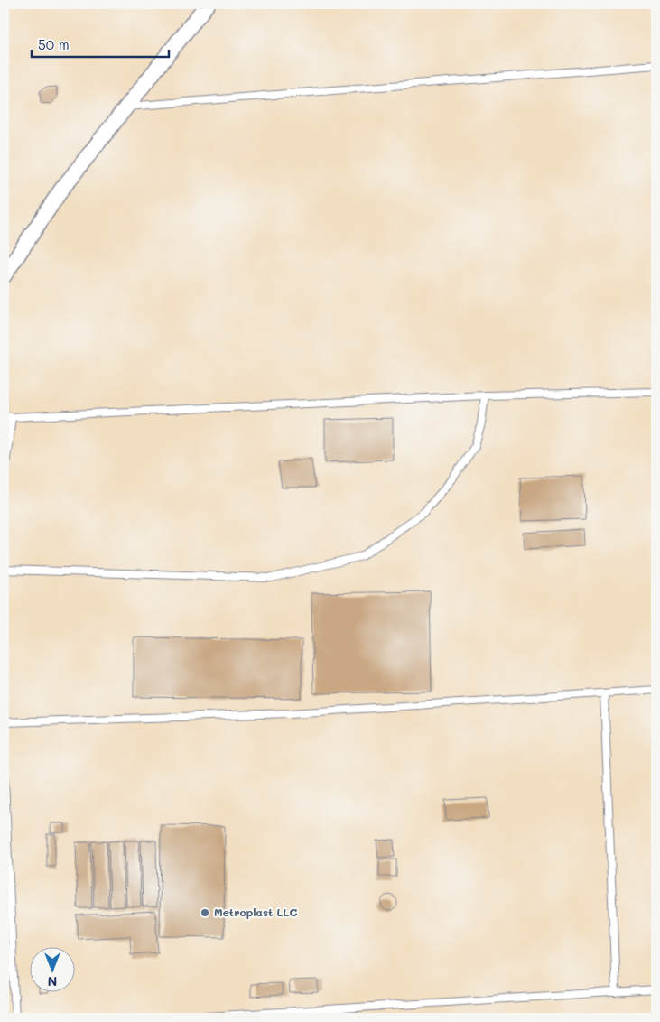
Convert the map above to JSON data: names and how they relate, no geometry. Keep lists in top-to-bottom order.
{
  "places": ["Metroplast LLC"],
  "scale_bar": "50 m",
  "north": "bottom"
}
